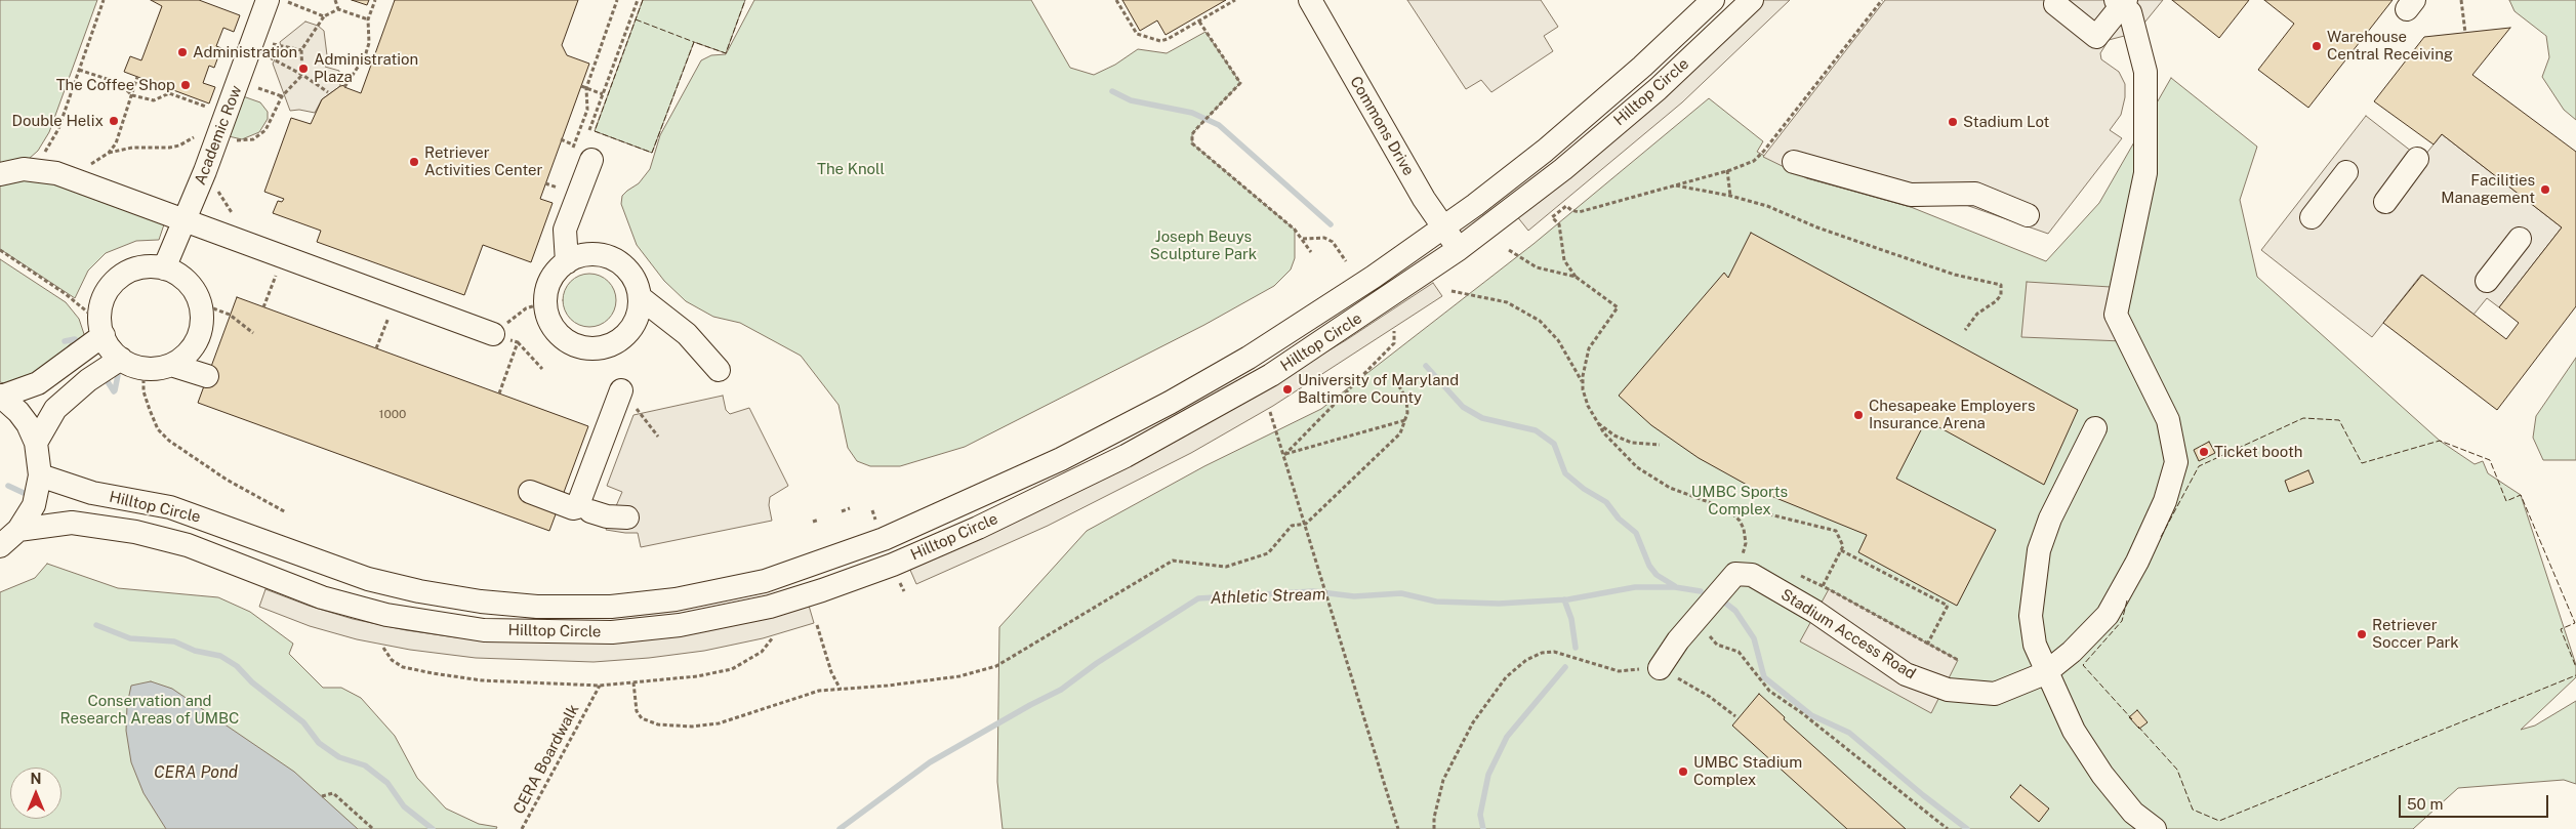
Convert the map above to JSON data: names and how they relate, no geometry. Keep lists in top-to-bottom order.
{
  "streets": {
    "street": [
      "Hilltop Circle",
      "Commons Drive",
      "Academic Row",
      "Stadium Access Road"
    ],
    "path": ["CERA Boardwalk"]
  },
  "crossings": [
    ["Hilltop Circle", "Commons Drive"]
  ],
  "water": ["Athletic Stream", "CERA Pond"],
  "parks": [
    "The Knoll",
    "Joseph Beuys Sculpture Park",
    "UMBC Sports Complex",
    "Conservation and Research Areas of UMBC"
  ],
  "places": [
    "Warehouse Central Receiving",
    "Administration",
    "Administration Plaza",
    "The Coffee Shop",
    "Double Helix",
    "Stadium Lot",
    "Retriever Activities Center",
    "Facilities Management",
    "University of Maryland Baltimore County",
    "Chesapeake Employers Insurance Arena",
    "Ticket booth",
    "Retriever Soccer Park",
    "UMBC Stadium Complex"
  ],
  "house_numbers": ["1000"],
  "scale_bar": "50 m",
  "north": "top"
}
